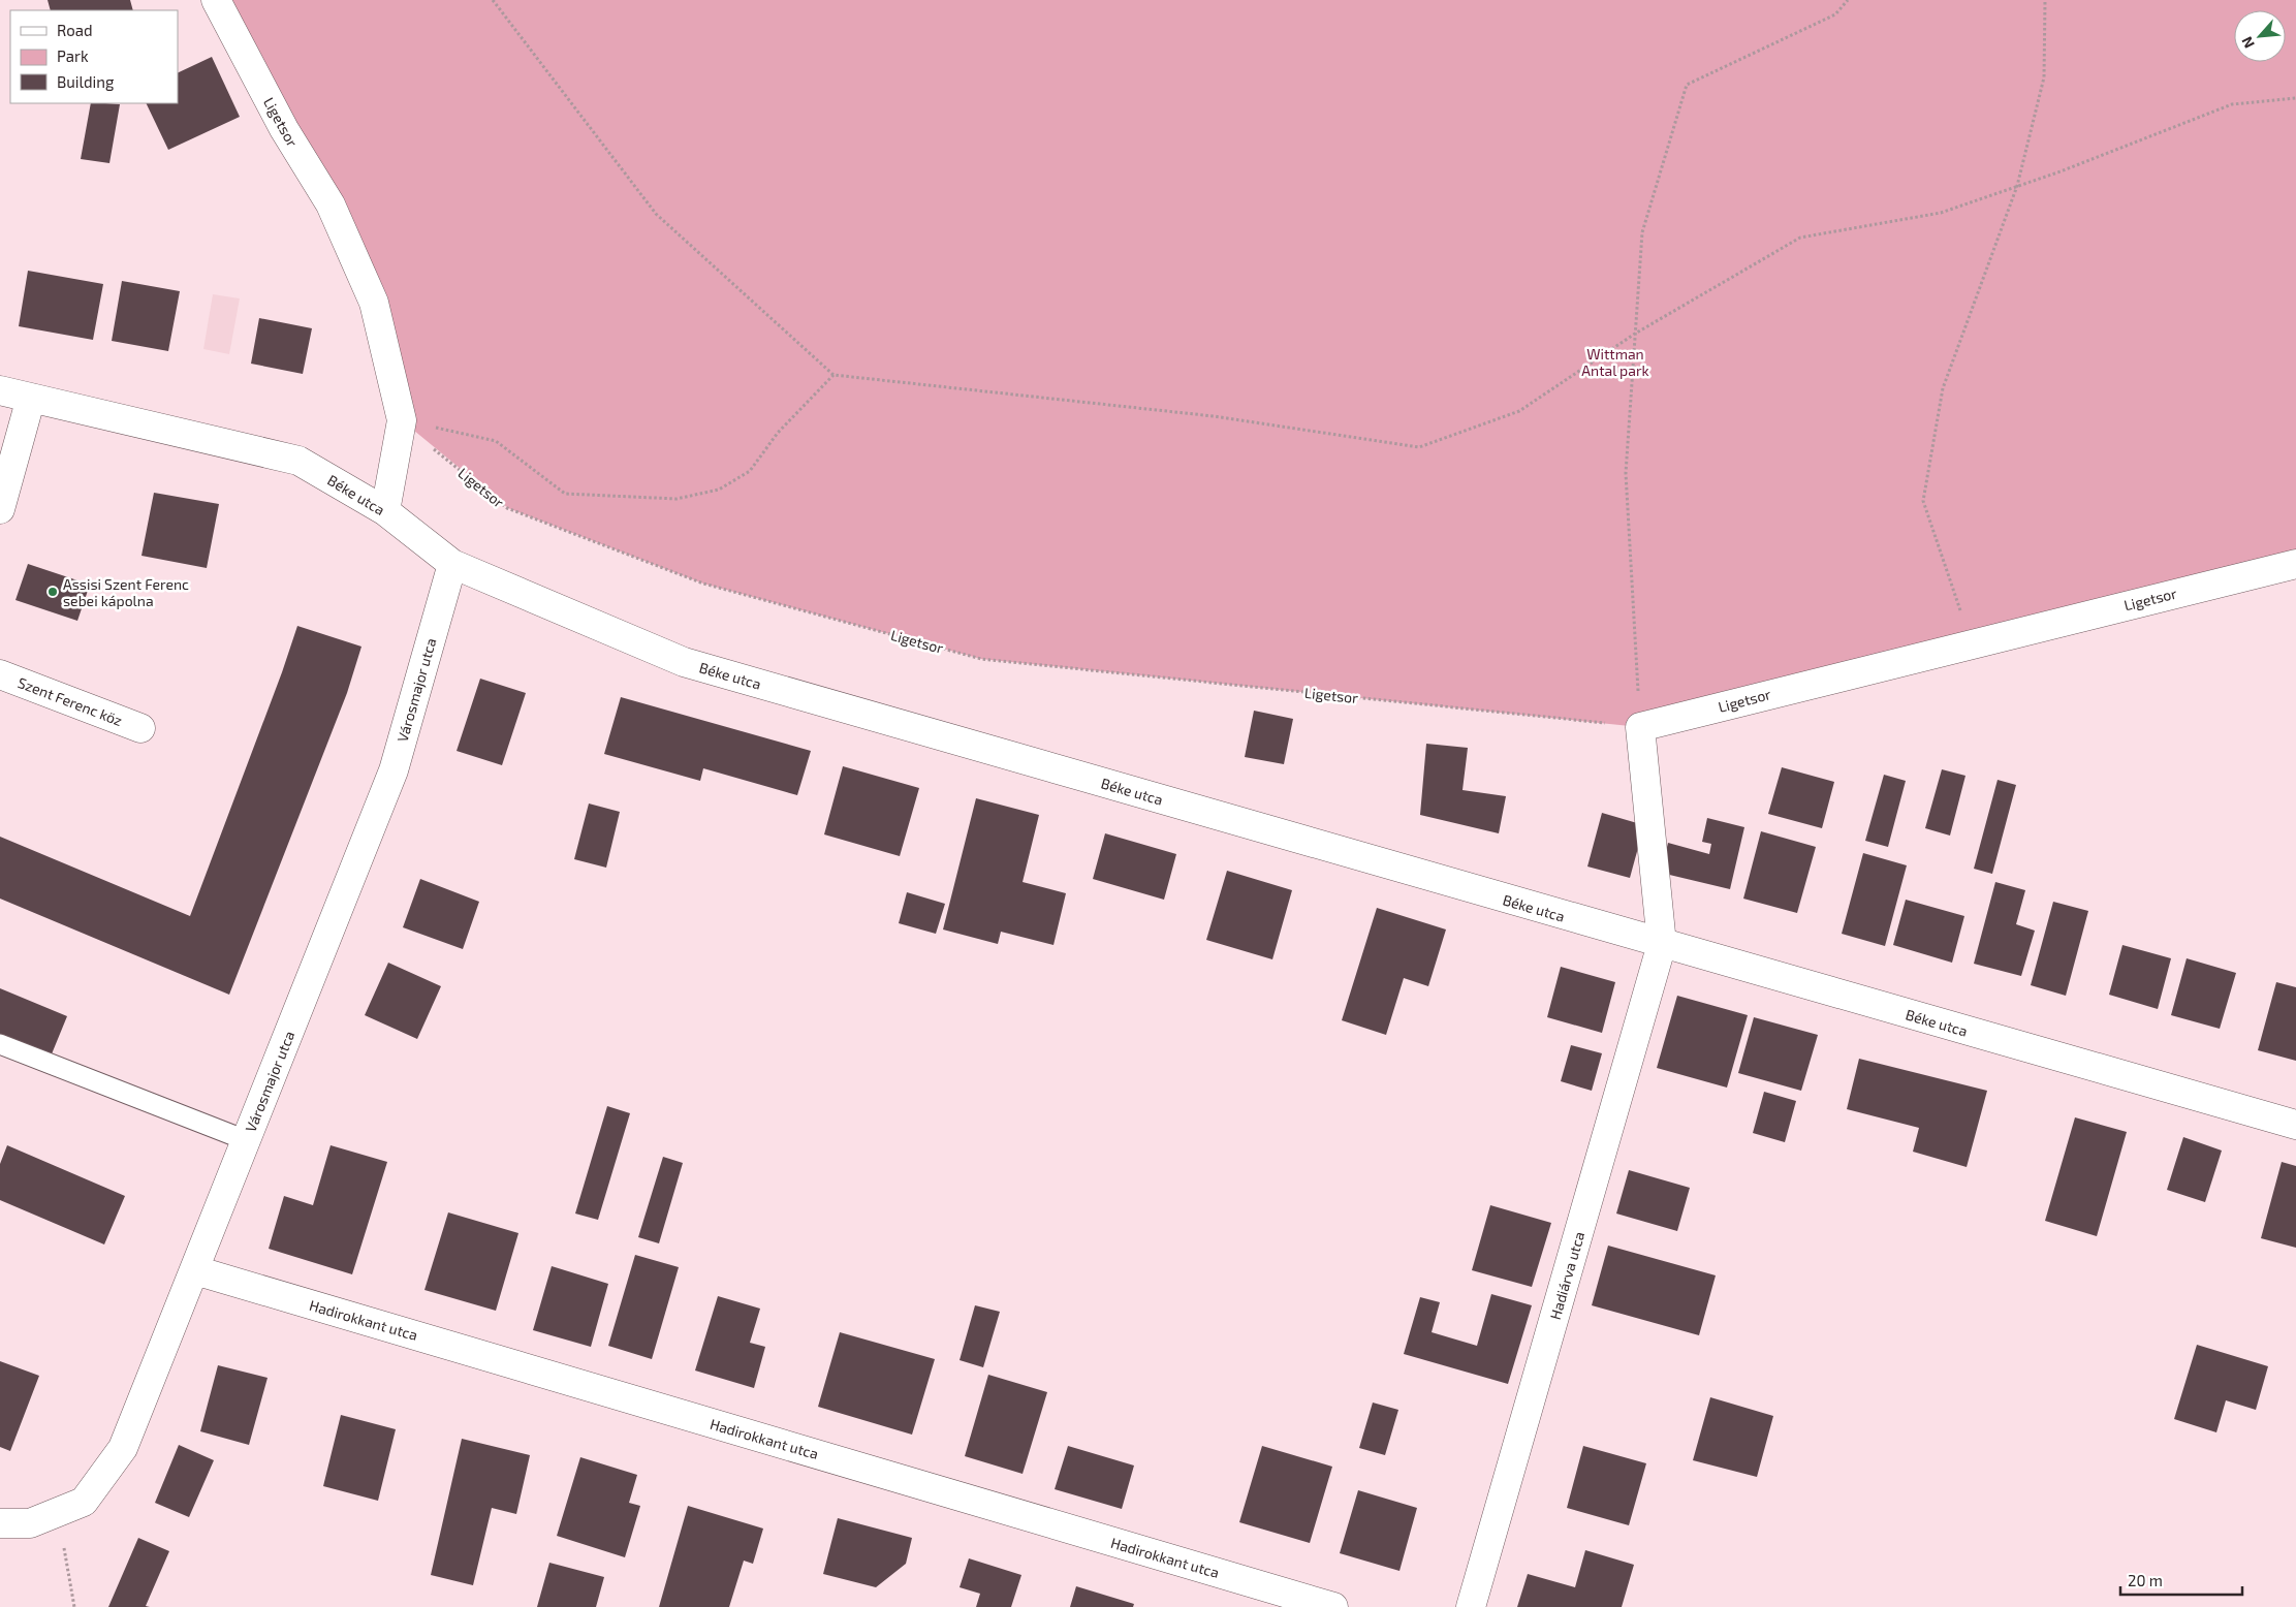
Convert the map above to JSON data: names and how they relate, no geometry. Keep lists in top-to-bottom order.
{
  "streets": {
    "street": [
      "Ligetsor",
      "Béke utca",
      "Városmajor utca",
      "Szent Ferenc köz",
      "Hadiárva utca",
      "Hadirokkant utca"
    ]
  },
  "crossings": [
    ["Ligetsor", "Béke utca"],
    ["Béke utca", "Városmajor utca"],
    ["Béke utca", "Hadiárva utca"],
    ["Városmajor utca", "Hadirokkant utca"]
  ],
  "parks": ["Wittman Antal park"],
  "places": ["Assisi Szent Ferenc sebei kápolna"],
  "legend": ["Road", "Park", "Building"],
  "scale_bar": "20 m",
  "north": "bottom left"
}
